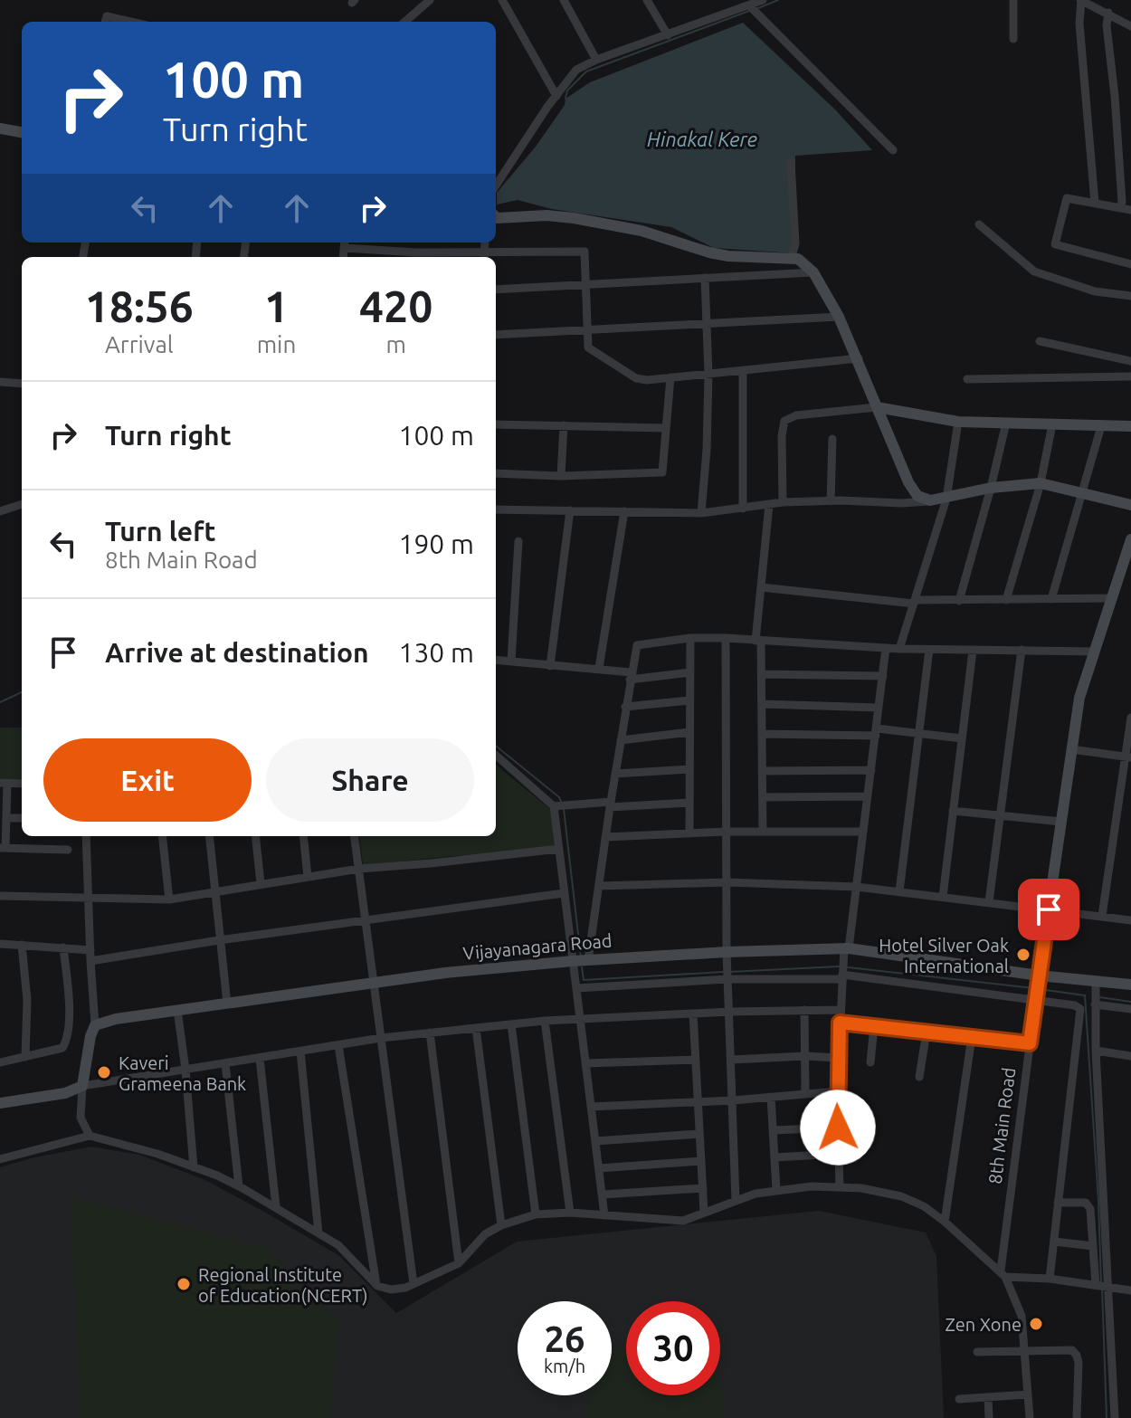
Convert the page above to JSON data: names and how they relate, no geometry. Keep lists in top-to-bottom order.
{
  "streets": {
    "street": ["Vijayanagara Road", "8th Main Road"]
  },
  "crossings": [
    ["Vijayanagara Road", "8th Main Road"]
  ],
  "water": ["Hinakal Kere"],
  "places": [
    "Hotel Silver Oak International",
    "Kaveri Grameena Bank",
    "Regional Institute of Education(NCERT)",
    "Zen Xone"
  ],
  "page": {
    "turn": ["100 m", "Turn right"],
    "eta": [
      "18:56",
      "Arrival",
      "1",
      "min",
      "420",
      "m"
    ],
    "list": [
      {
        "name": "Turn right",
        "value": "100 m"
      },
      {
        "name": "Turn left",
        "note": "8th Main Road",
        "value": "190 m"
      },
      {
        "name": "Arrive at destination",
        "value": "130 m"
      }
    ],
    "buttons": ["Exit", "Share"],
    "speed": "26 km/h",
    "limit": "30"
  }
}
